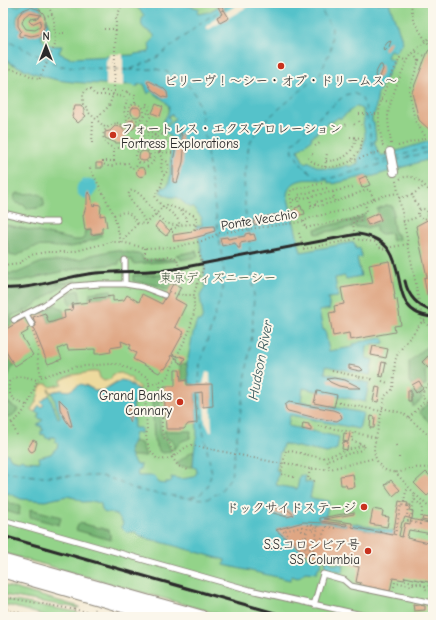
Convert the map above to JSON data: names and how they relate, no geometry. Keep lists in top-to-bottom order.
{
  "streets": {
    "path": ["Ponte Vecchio"]
  },
  "water": ["Hudson River"],
  "parks": ["東京ディズニーシー"],
  "places": [
    "ビリーヴ！～シー・オブ・ドリームス～",
    "フォートレス・エクスプロレーション Fortress Explorations",
    "Grand Banks Cannary",
    "ドックサイドステージ",
    "S.S.コロンビア号 SS Columbia"
  ],
  "north": "top"
}
